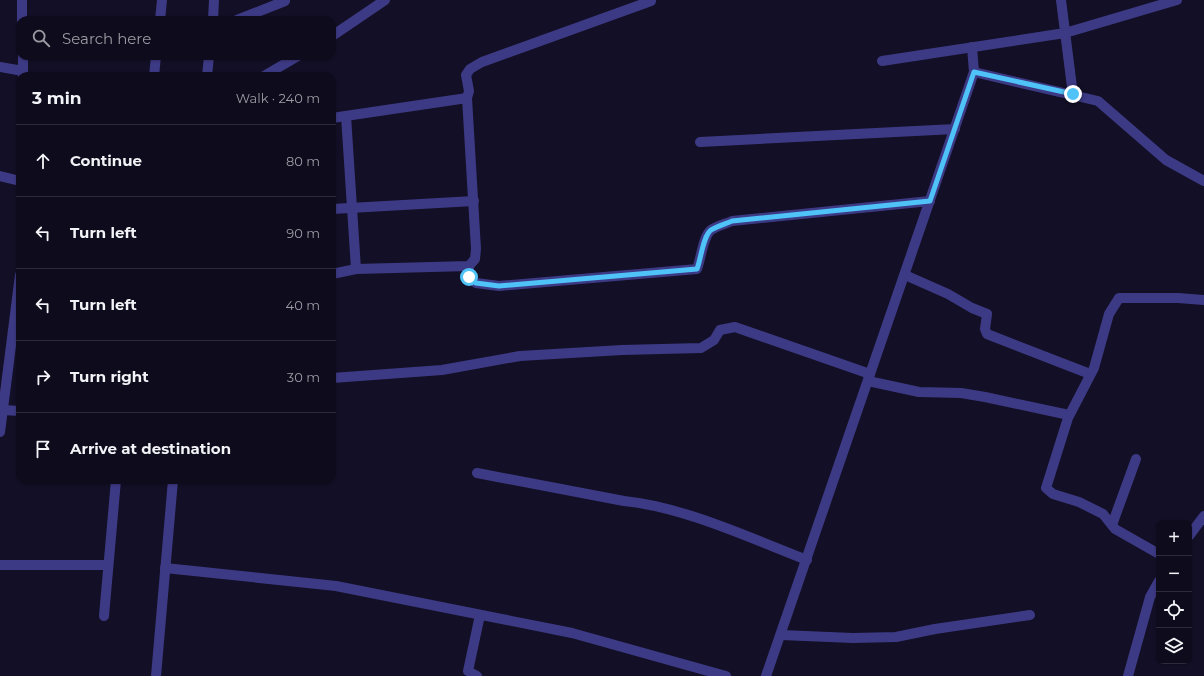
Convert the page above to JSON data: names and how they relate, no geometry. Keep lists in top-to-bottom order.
{
  "page": {
    "search": "Search here",
    "heading": ["3 min", "Walk · 240 m"],
    "list": [
      ["Continue", "80 m"],
      ["Turn left", "90 m"],
      ["Turn left", "40 m"],
      ["Turn right", "30 m"],
      "Arrive at destination"
    ],
    "map_buttons": ["+", "−"]
  }
}
